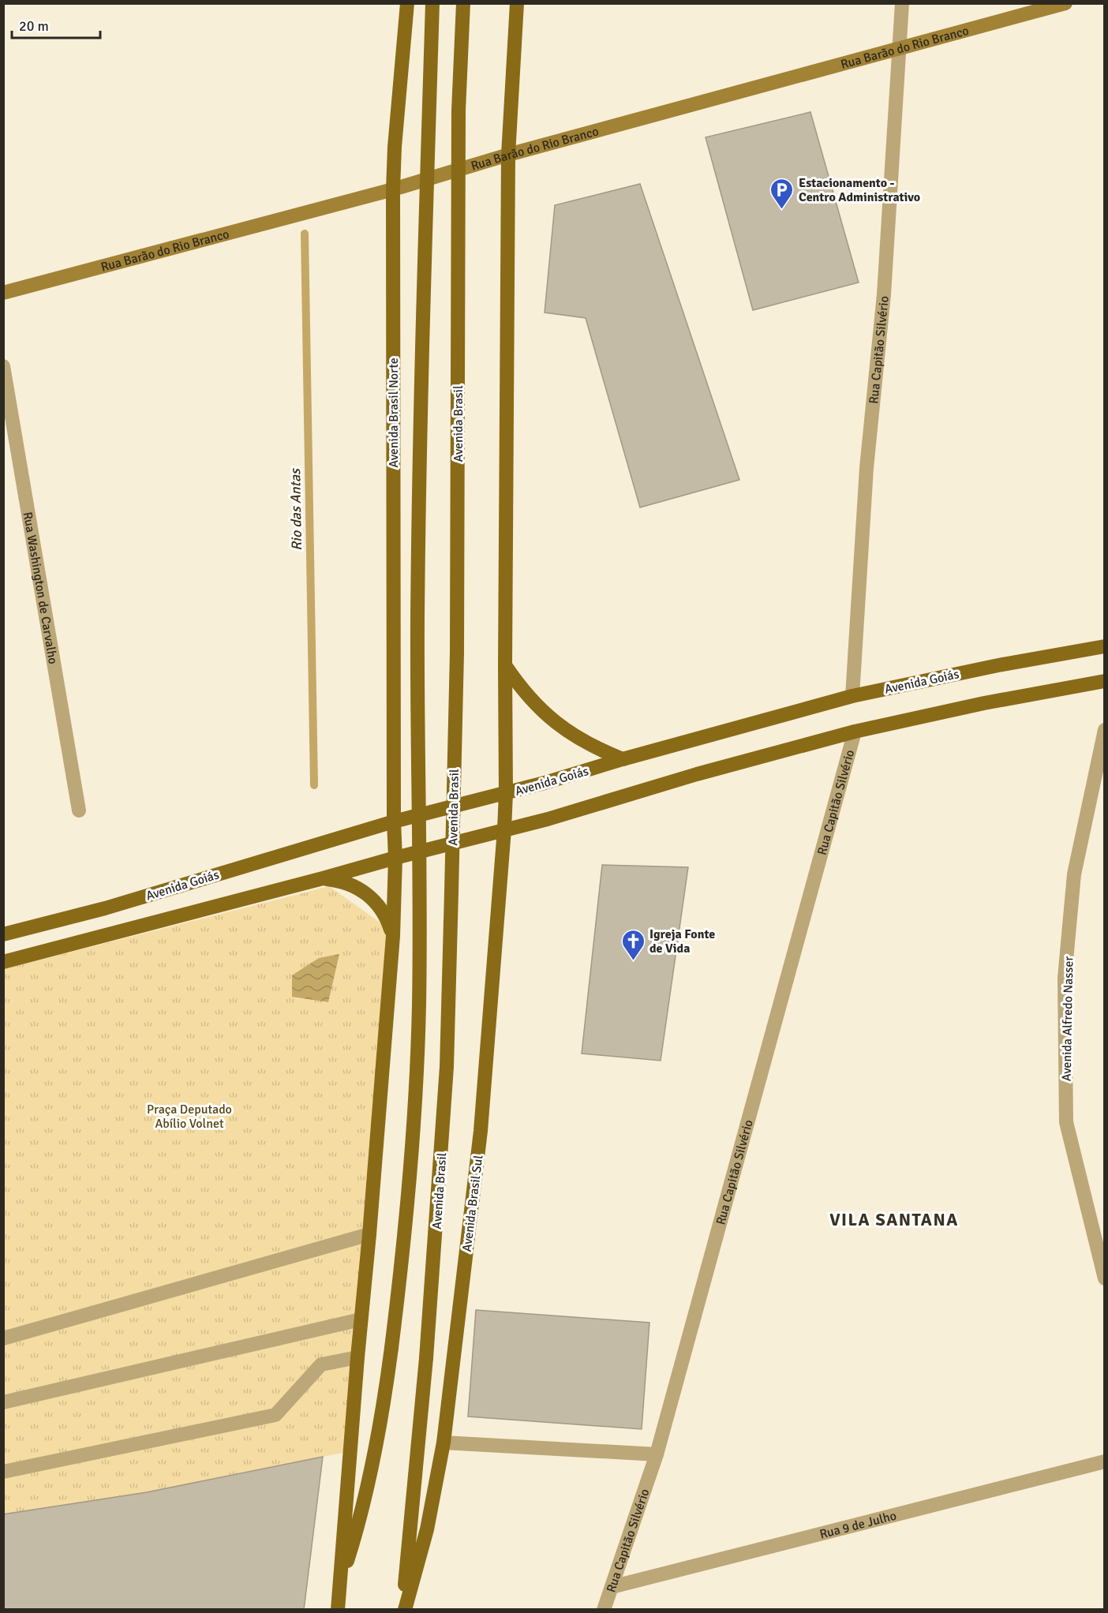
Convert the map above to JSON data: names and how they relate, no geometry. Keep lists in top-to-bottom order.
{
  "streets": {
    "main road": [
      "Rua Barão do Rio Branco",
      "Avenida Brasil Norte",
      "Avenida Brasil",
      "Avenida Goiás",
      "Avenida Brasil Sul"
    ],
    "street": [
      "Rua Capitão Silvério",
      "Rua Washington de Carvalho",
      "Avenida Alfredo Nasser",
      "Rua 9 de Julho"
    ]
  },
  "crossings": [
    ["Rua Barão do Rio Branco", "Rua Capitão Silvério"],
    ["Rua Barão do Rio Branco", "Avenida Brasil Norte"],
    ["Rua Capitão Silvério", "Avenida Goiás"],
    ["Rua Capitão Silvério", "Rua 9 de Julho"],
    ["Avenida Brasil Norte", "Avenida Goiás"],
    ["Avenida Brasil", "Avenida Brasil Sul"],
    ["Avenida Goiás", "Avenida Brasil Sul"]
  ],
  "districts": ["VILA SANTANA"],
  "water": ["Rio das Antas"],
  "parks": ["Praça Deputado Abílio Volnet"],
  "places": {
    "parking": ["Estacionamento - Centro Administrativo"],
    "church": ["Igreja Fonte de Vida"]
  },
  "scale_bar": "20 m"
}
